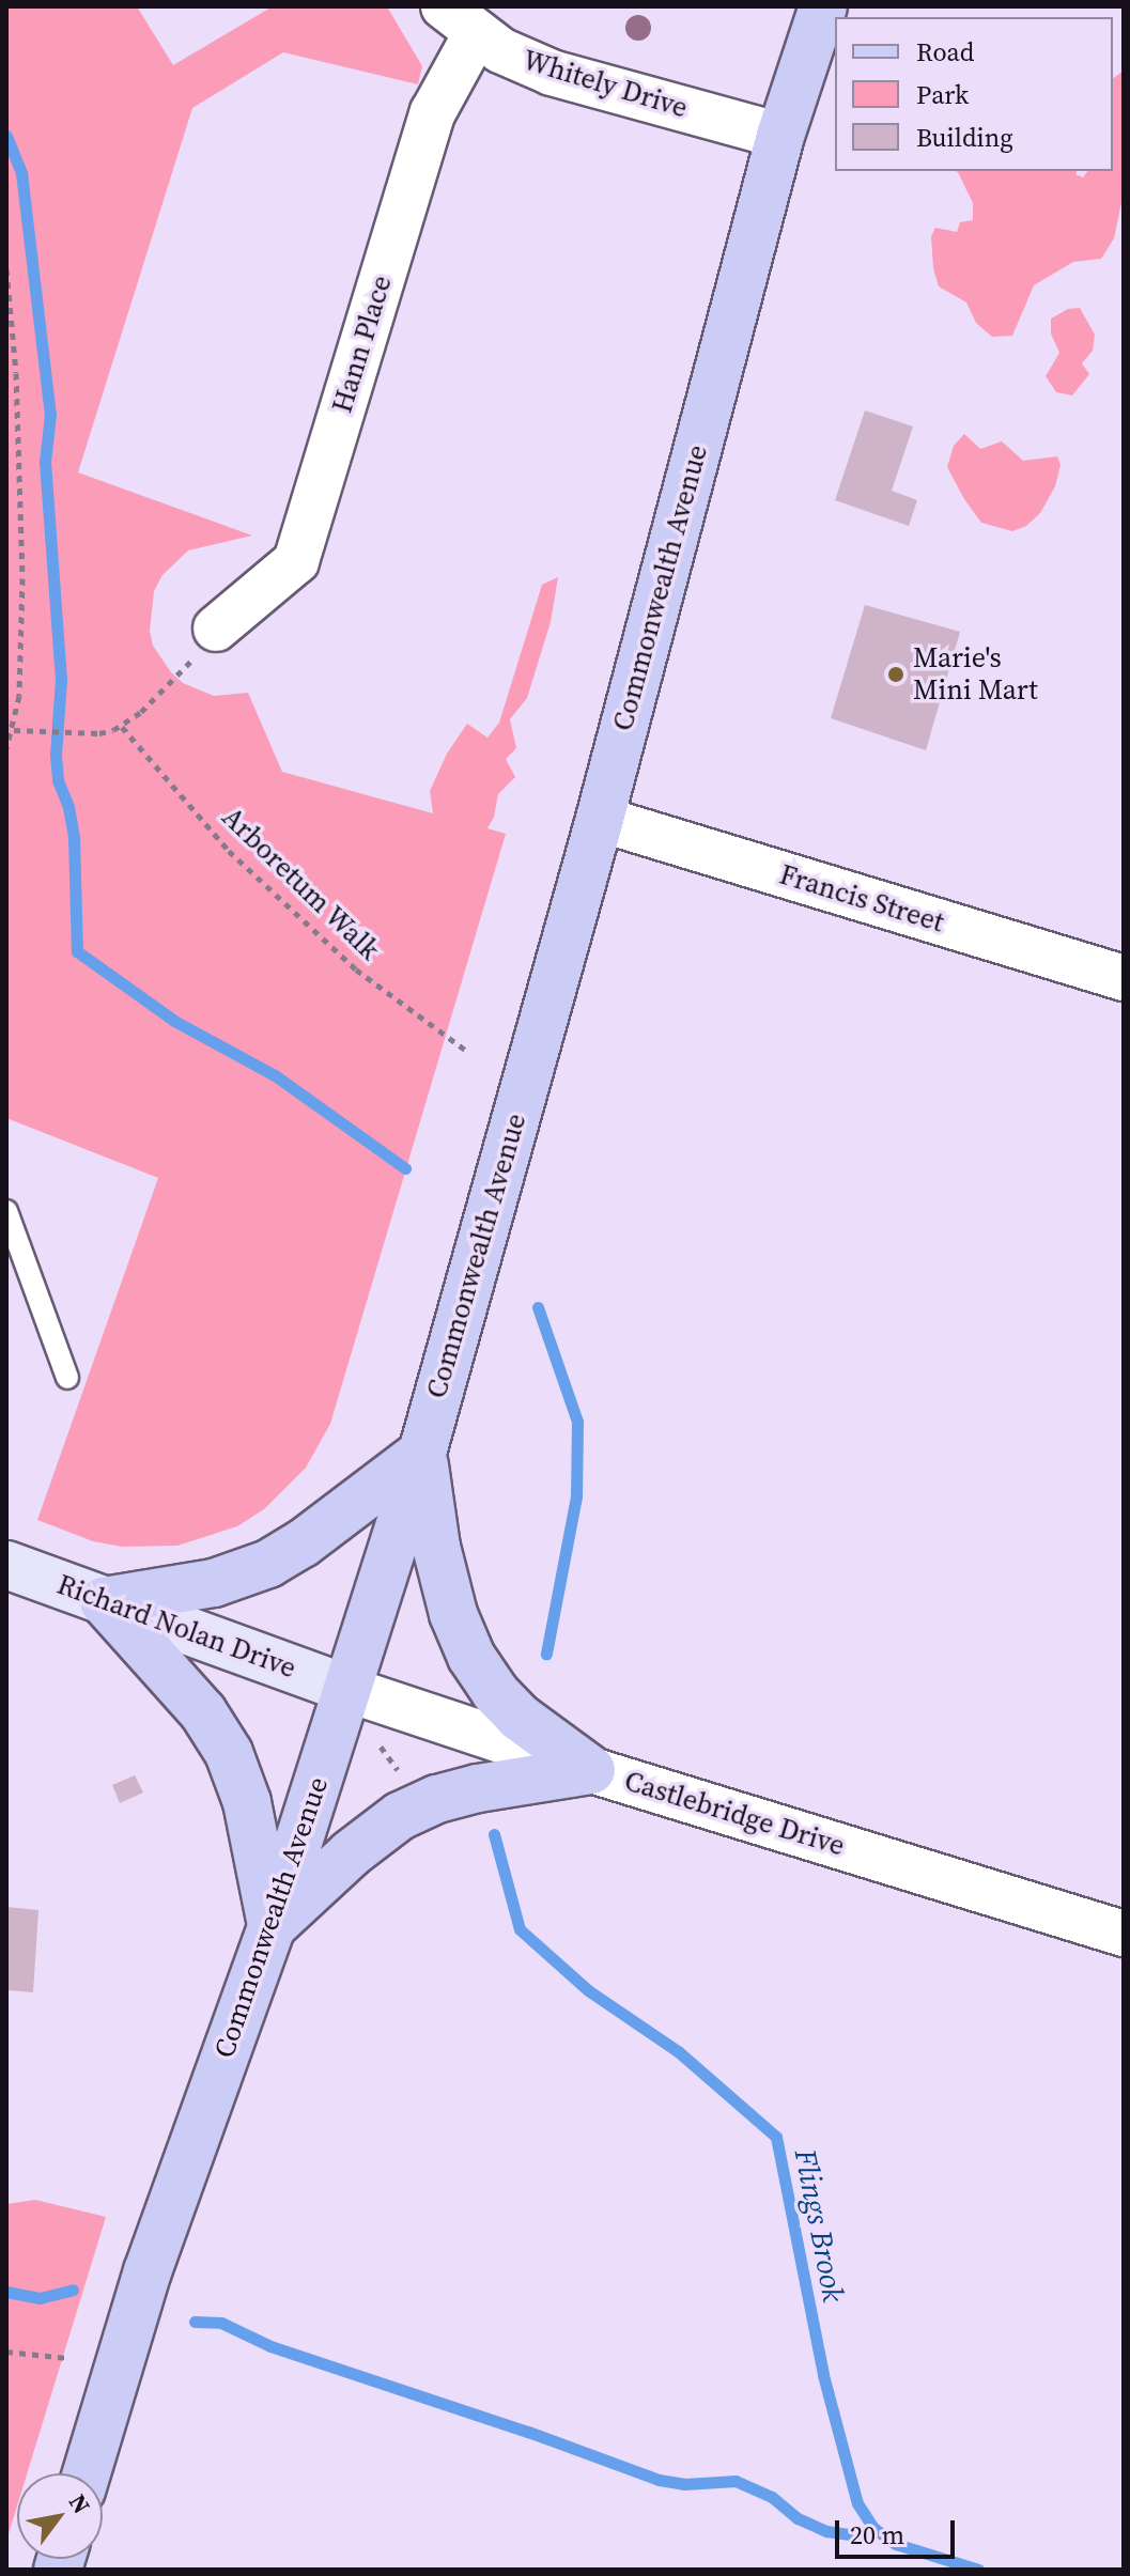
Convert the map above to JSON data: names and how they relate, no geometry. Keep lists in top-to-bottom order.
{
  "streets": {
    "main road": ["Commonwealth Avenue", "Richard Nolan Drive"],
    "street": [
      "Whitely Drive",
      "Hann Place",
      "Francis Street",
      "Castlebridge Drive"
    ],
    "path": ["Arboretum Walk"]
  },
  "crossings": [
    ["Whitely Drive", "Hann Place"],
    ["Whitely Drive", "Commonwealth Avenue"],
    ["Commonwealth Avenue", "Francis Street"],
    ["Commonwealth Avenue", "Richard Nolan Drive"],
    ["Commonwealth Avenue", "Castlebridge Drive"],
    ["Richard Nolan Drive", "Castlebridge Drive"]
  ],
  "water": ["Flings Brook"],
  "places": ["Marie's Mini Mart"],
  "legend": ["Road", "Park", "Building"],
  "scale_bar": "20 m",
  "north": "top right"
}
